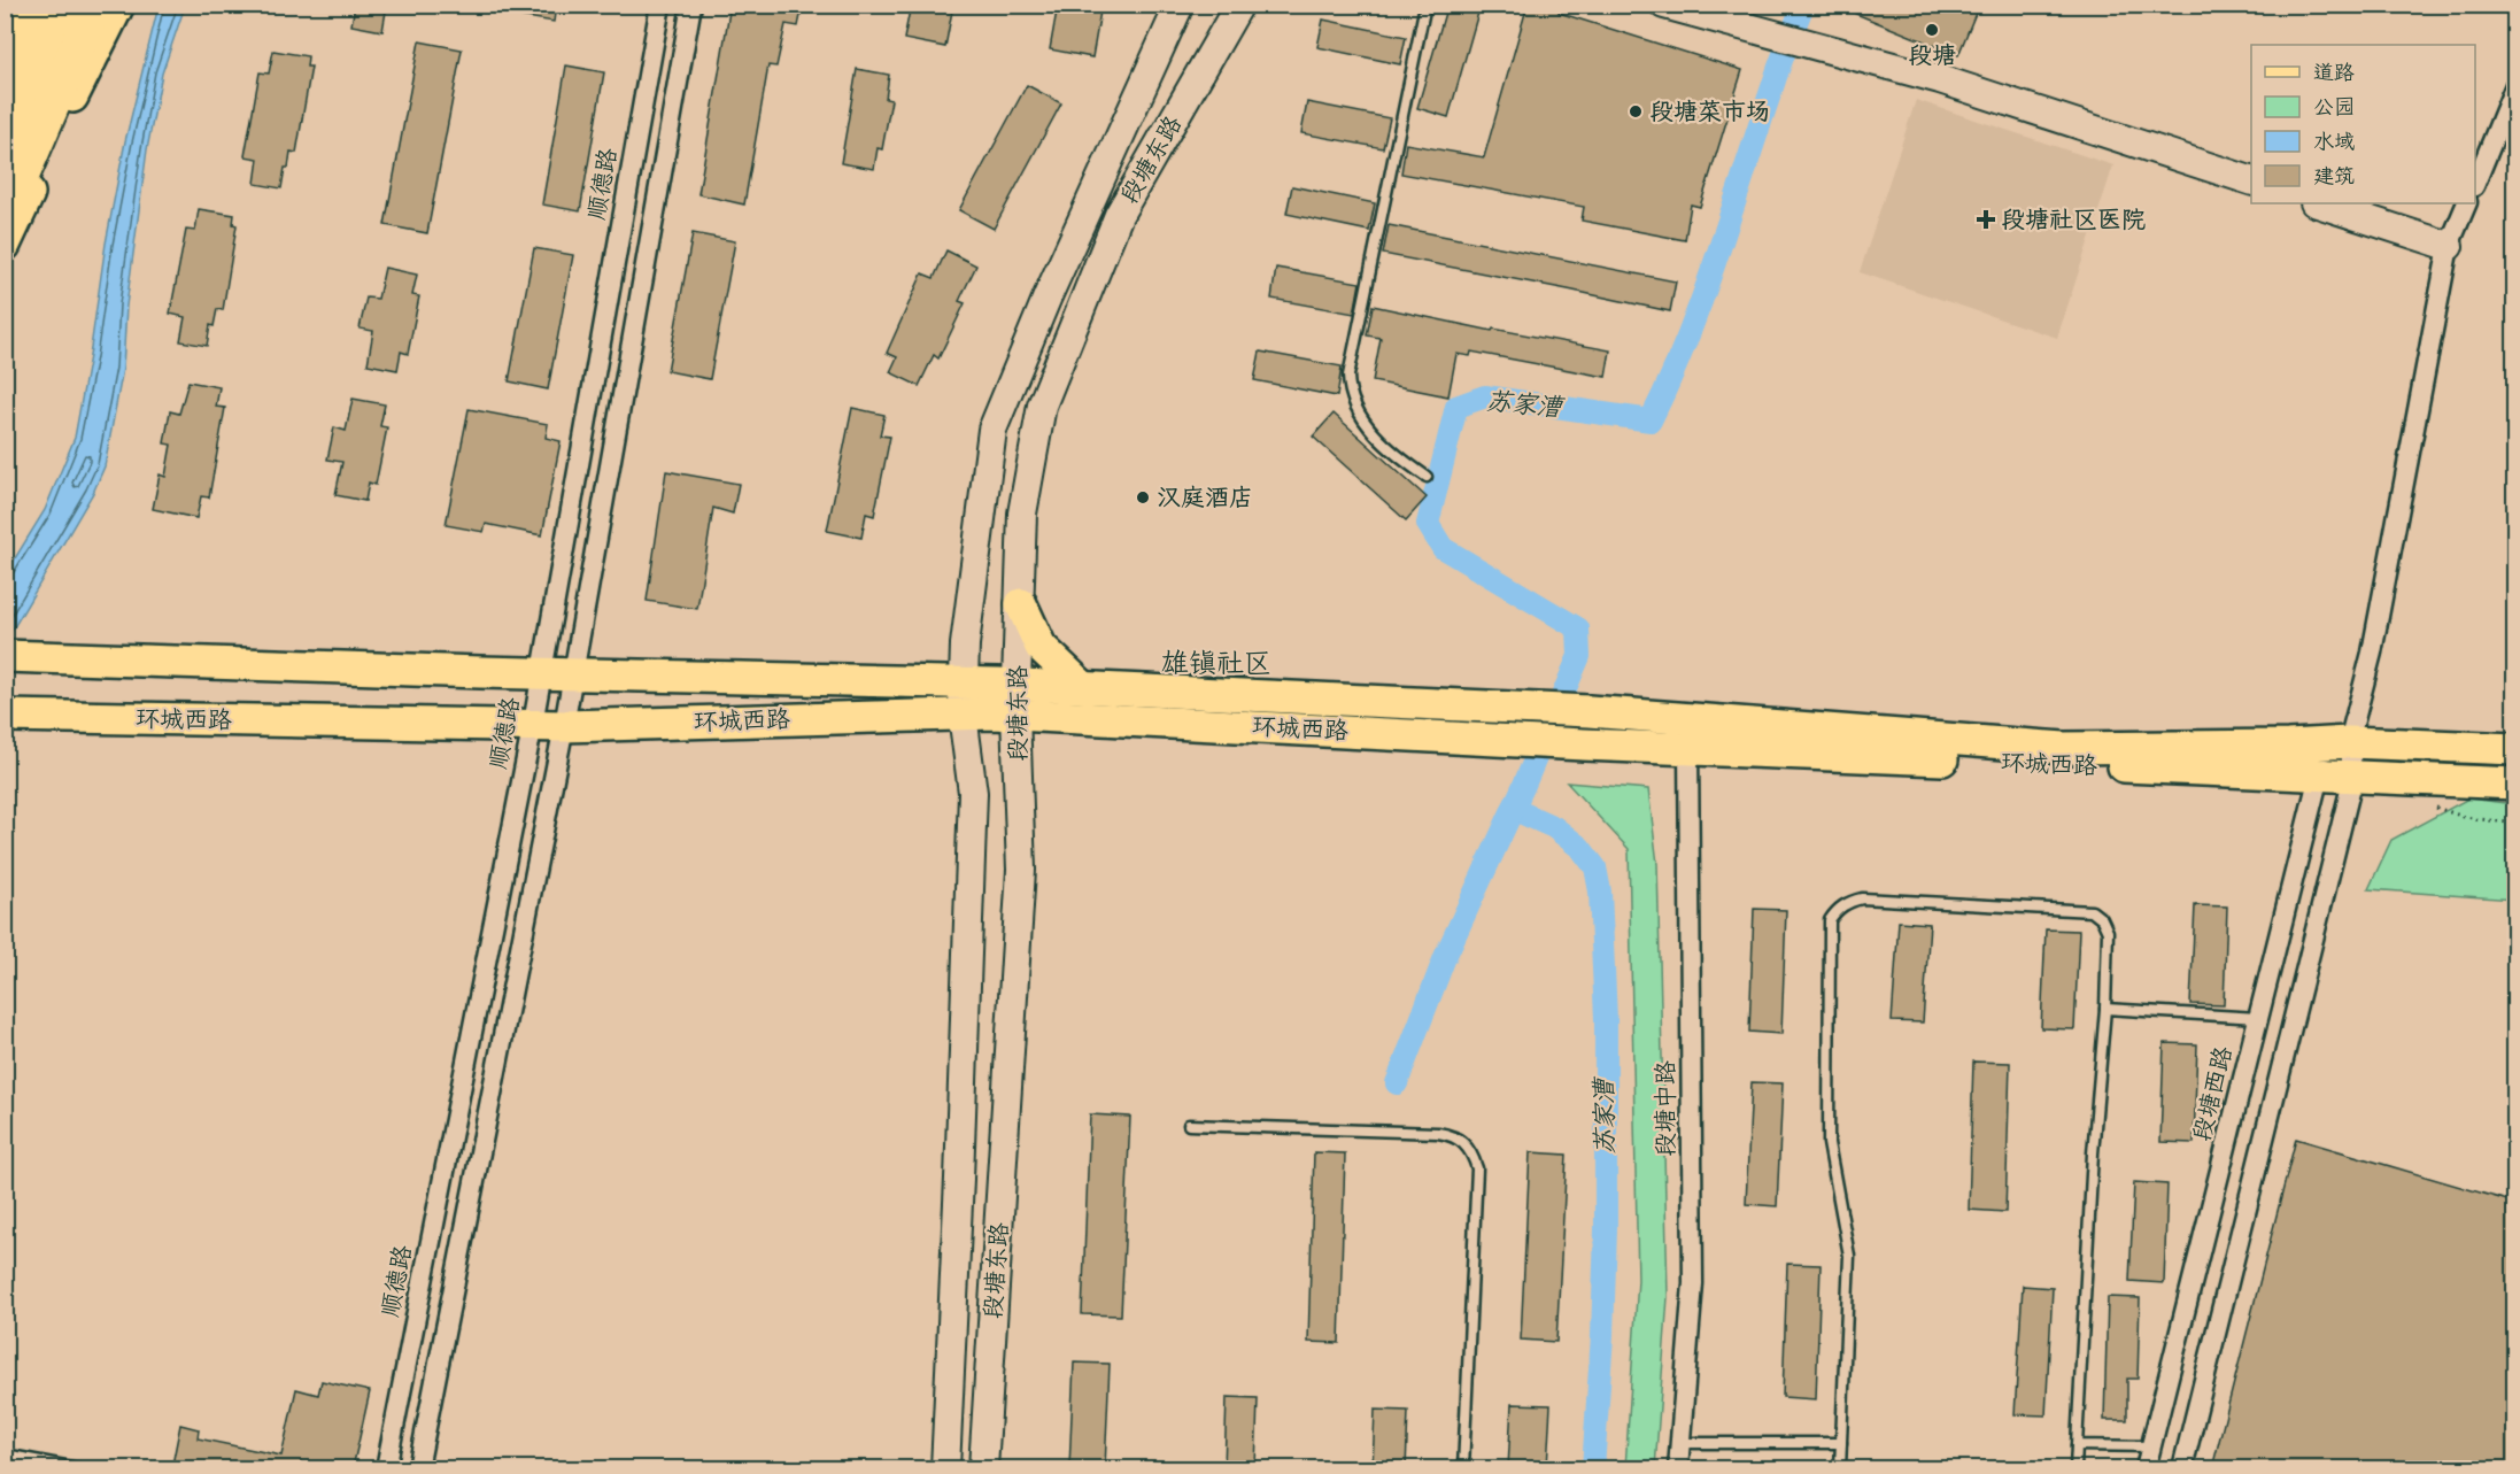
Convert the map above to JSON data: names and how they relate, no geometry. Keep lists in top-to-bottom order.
{
  "streets": {
    "main road": ["段塘东路", "环城西路"],
    "street": ["顺德路", "段塘西路", "段塘中路"]
  },
  "crossings": [
    ["段塘东路", "环城西路"],
    ["顺德路", "环城西路"],
    ["环城西路", "段塘西路"],
    ["环城西路", "段塘中路"]
  ],
  "districts": ["雄镇社区"],
  "water": ["苏家漕"],
  "places": {
    "other": ["段塘", "段塘菜市场", "汉庭酒店"],
    "health": ["段塘社区医院"]
  },
  "legend": [
    "道路",
    "公园",
    "水域",
    "建筑"
  ]
}
